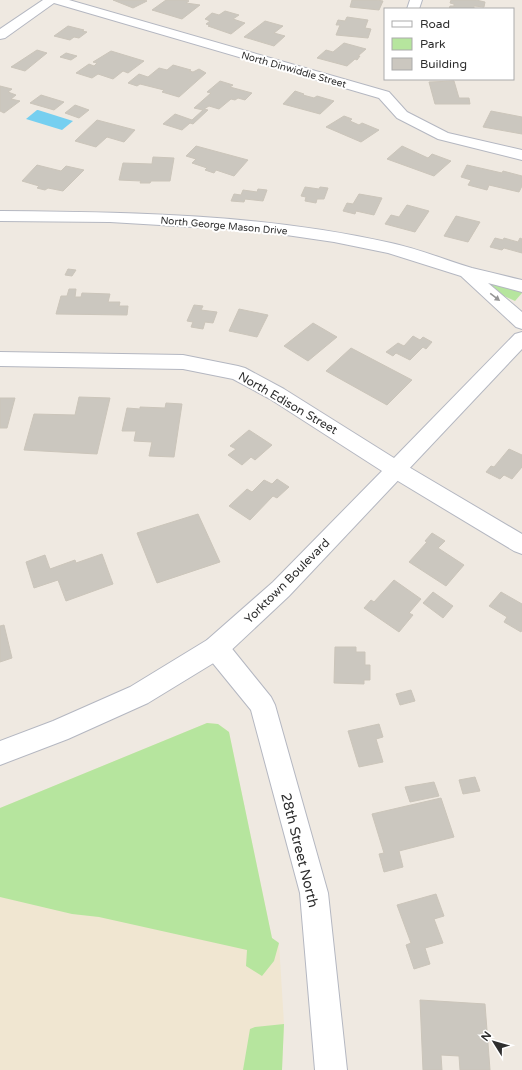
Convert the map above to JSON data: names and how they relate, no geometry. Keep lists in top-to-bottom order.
{
  "streets": {
    "street": [
      "North Dinwiddie Street",
      "North George Mason Drive",
      "North Edison Street",
      "Yorktown Boulevard",
      "28th Street North"
    ]
  },
  "crossings": [
    ["North Edison Street", "Yorktown Boulevard"],
    ["Yorktown Boulevard", "28th Street North"]
  ],
  "legend": ["Road", "Park", "Building"],
  "north": "top left"
}
